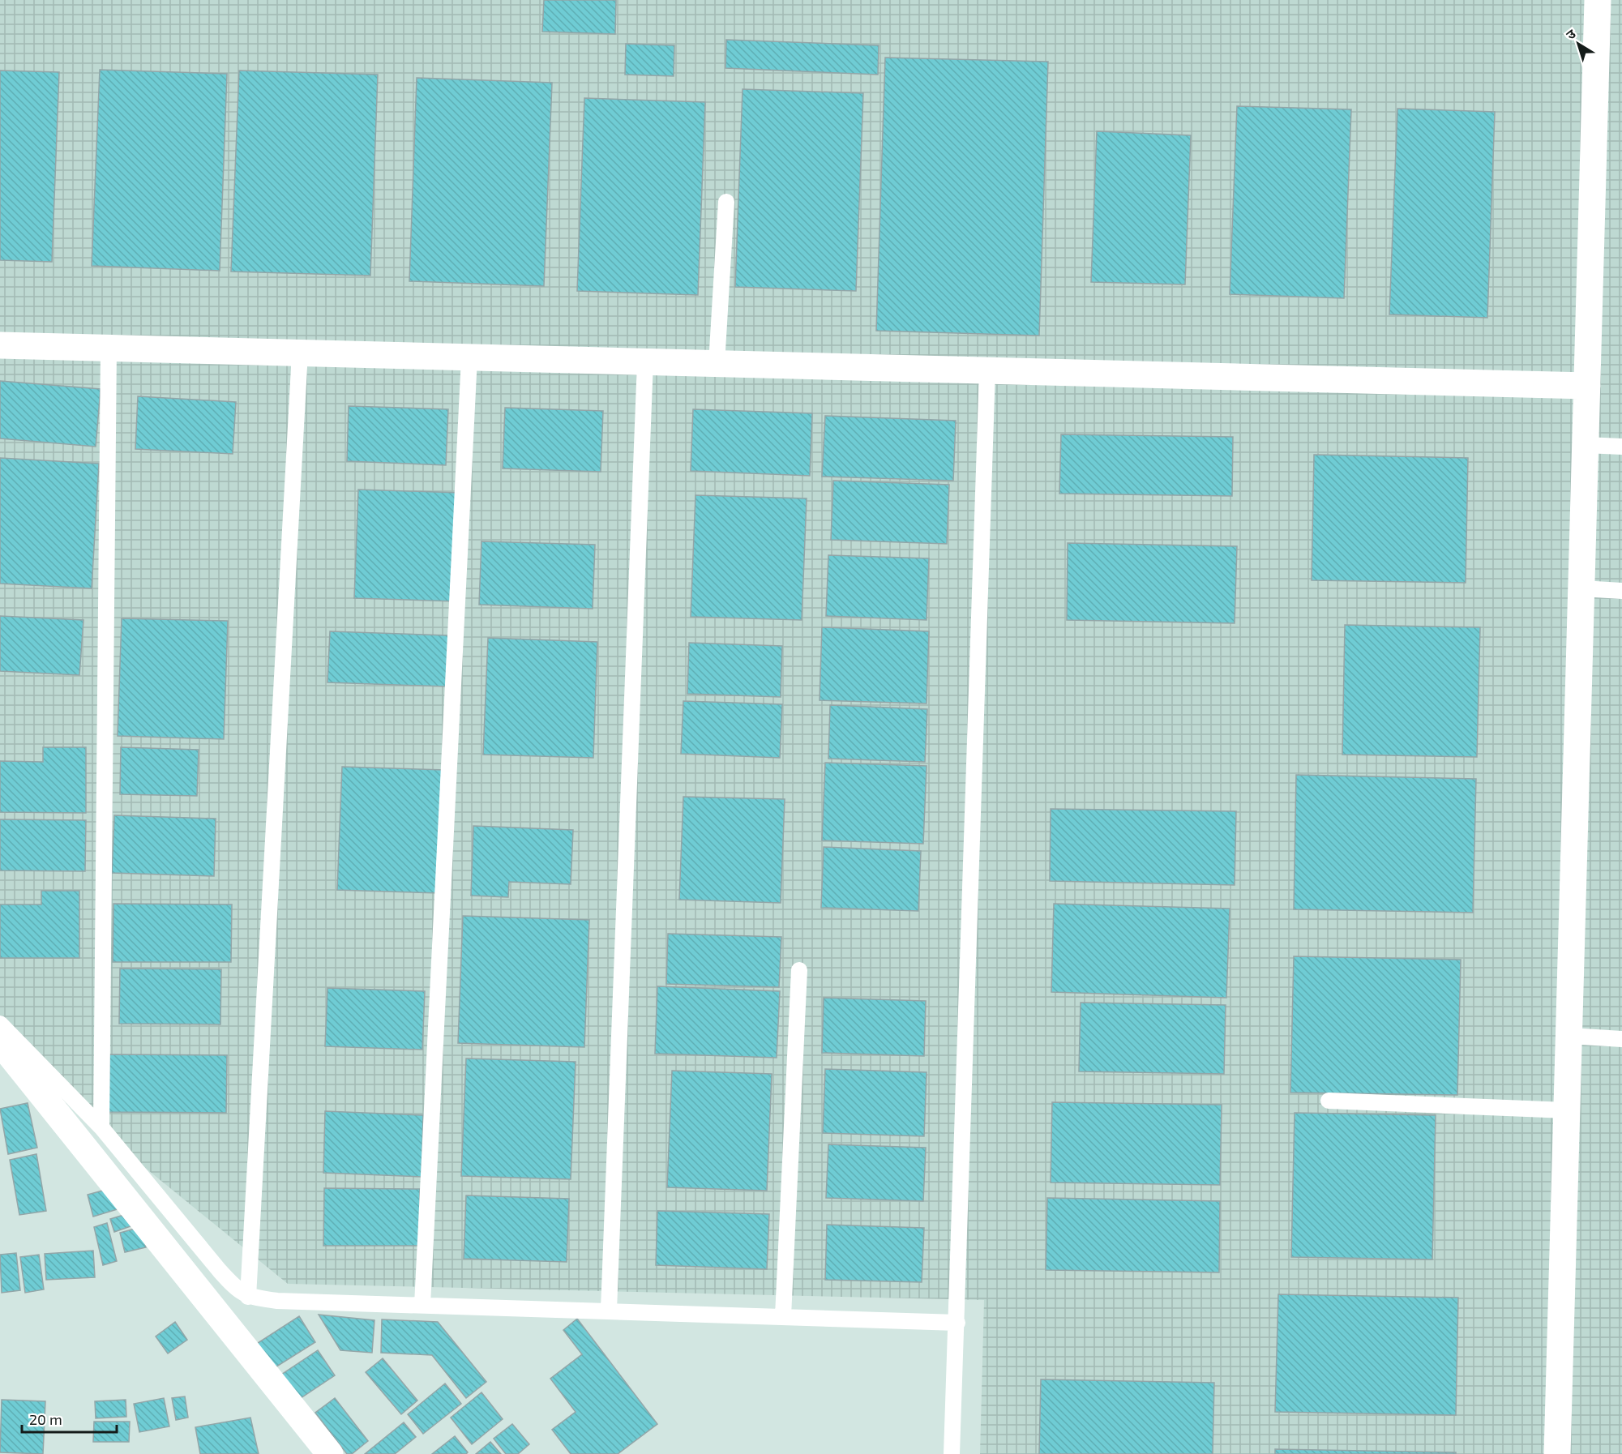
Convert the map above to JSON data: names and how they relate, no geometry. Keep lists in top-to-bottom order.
{
  "scale_bar": "20 m",
  "north": "top left"
}
